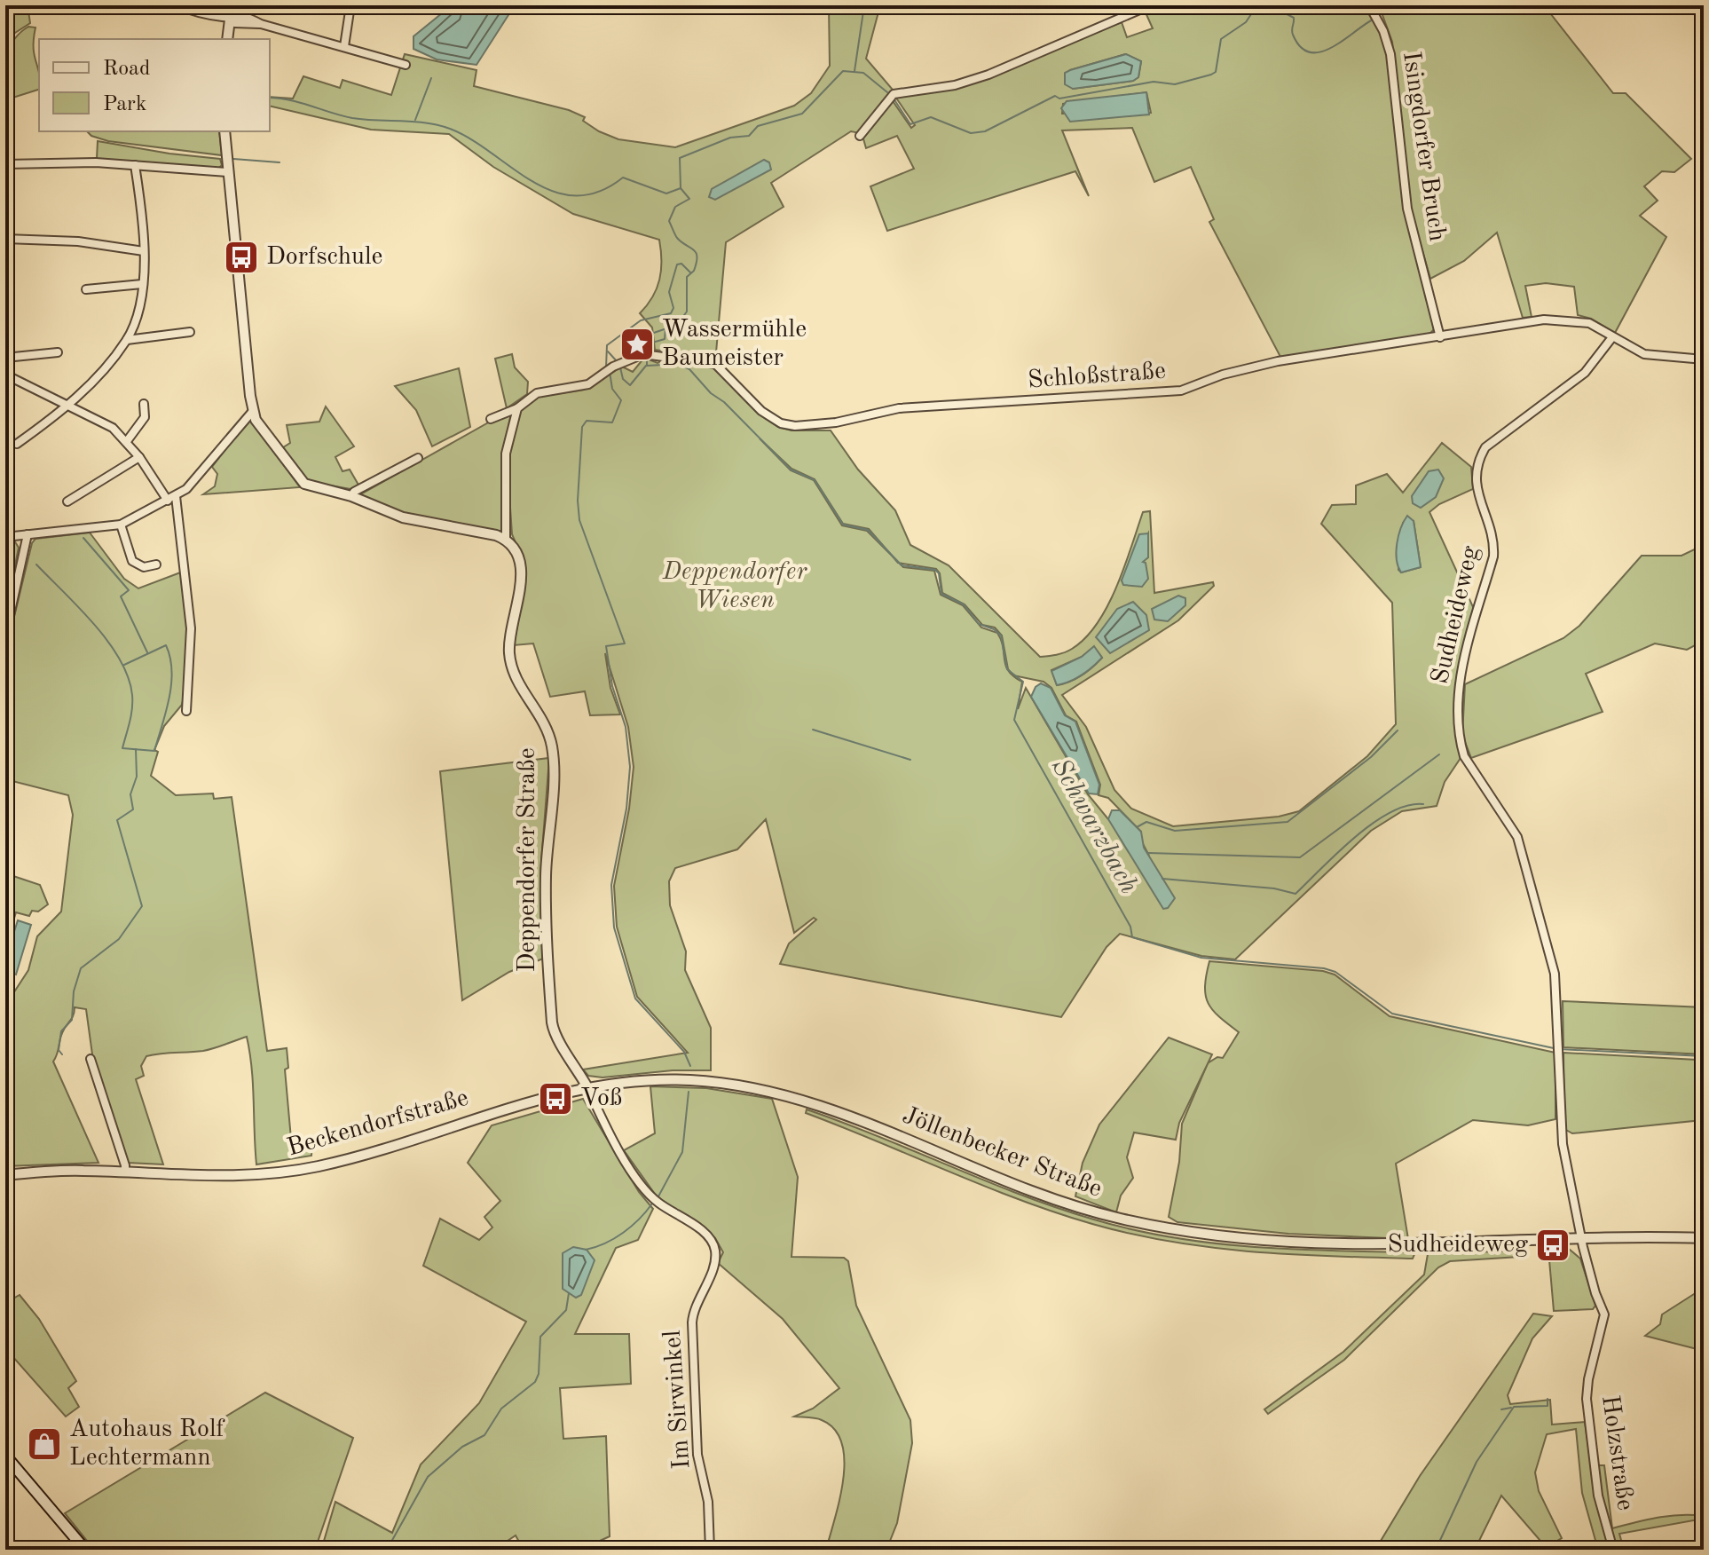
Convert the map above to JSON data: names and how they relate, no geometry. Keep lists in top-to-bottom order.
{
  "streets": {
    "street": [
      "Isingdorfer Bruch",
      "Schloßstraße",
      "Sudheideweg",
      "Deppendorfer Straße",
      "Beckendorfstraße",
      "Jöllenbecker Straße",
      "Im Sirwinkel",
      "Holzstraße"
    ]
  },
  "crossings": [
    ["Isingdorfer Bruch", "Schloßstraße"],
    ["Schloßstraße", "Sudheideweg"],
    ["Sudheideweg", "Jöllenbecker Straße"],
    ["Sudheideweg", "Holzstraße"],
    ["Deppendorfer Straße", "Beckendorfstraße"],
    ["Deppendorfer Straße", "Im Sirwinkel"],
    ["Beckendorfstraße", "Jöllenbecker Straße"],
    ["Beckendorfstraße", "Im Sirwinkel"],
    ["Jöllenbecker Straße", "Holzstraße"]
  ],
  "water": ["Schwarzbach"],
  "parks": ["Deppendorfer Wiesen"],
  "places": {
    "bus stop": ["Dorfschule", "Voß", "Sudheideweg"],
    "place": ["Wassermühle Baumeister"],
    "shop": ["Autohaus Rolf Lechtermann"]
  },
  "legend": ["Road", "Park"]
}
